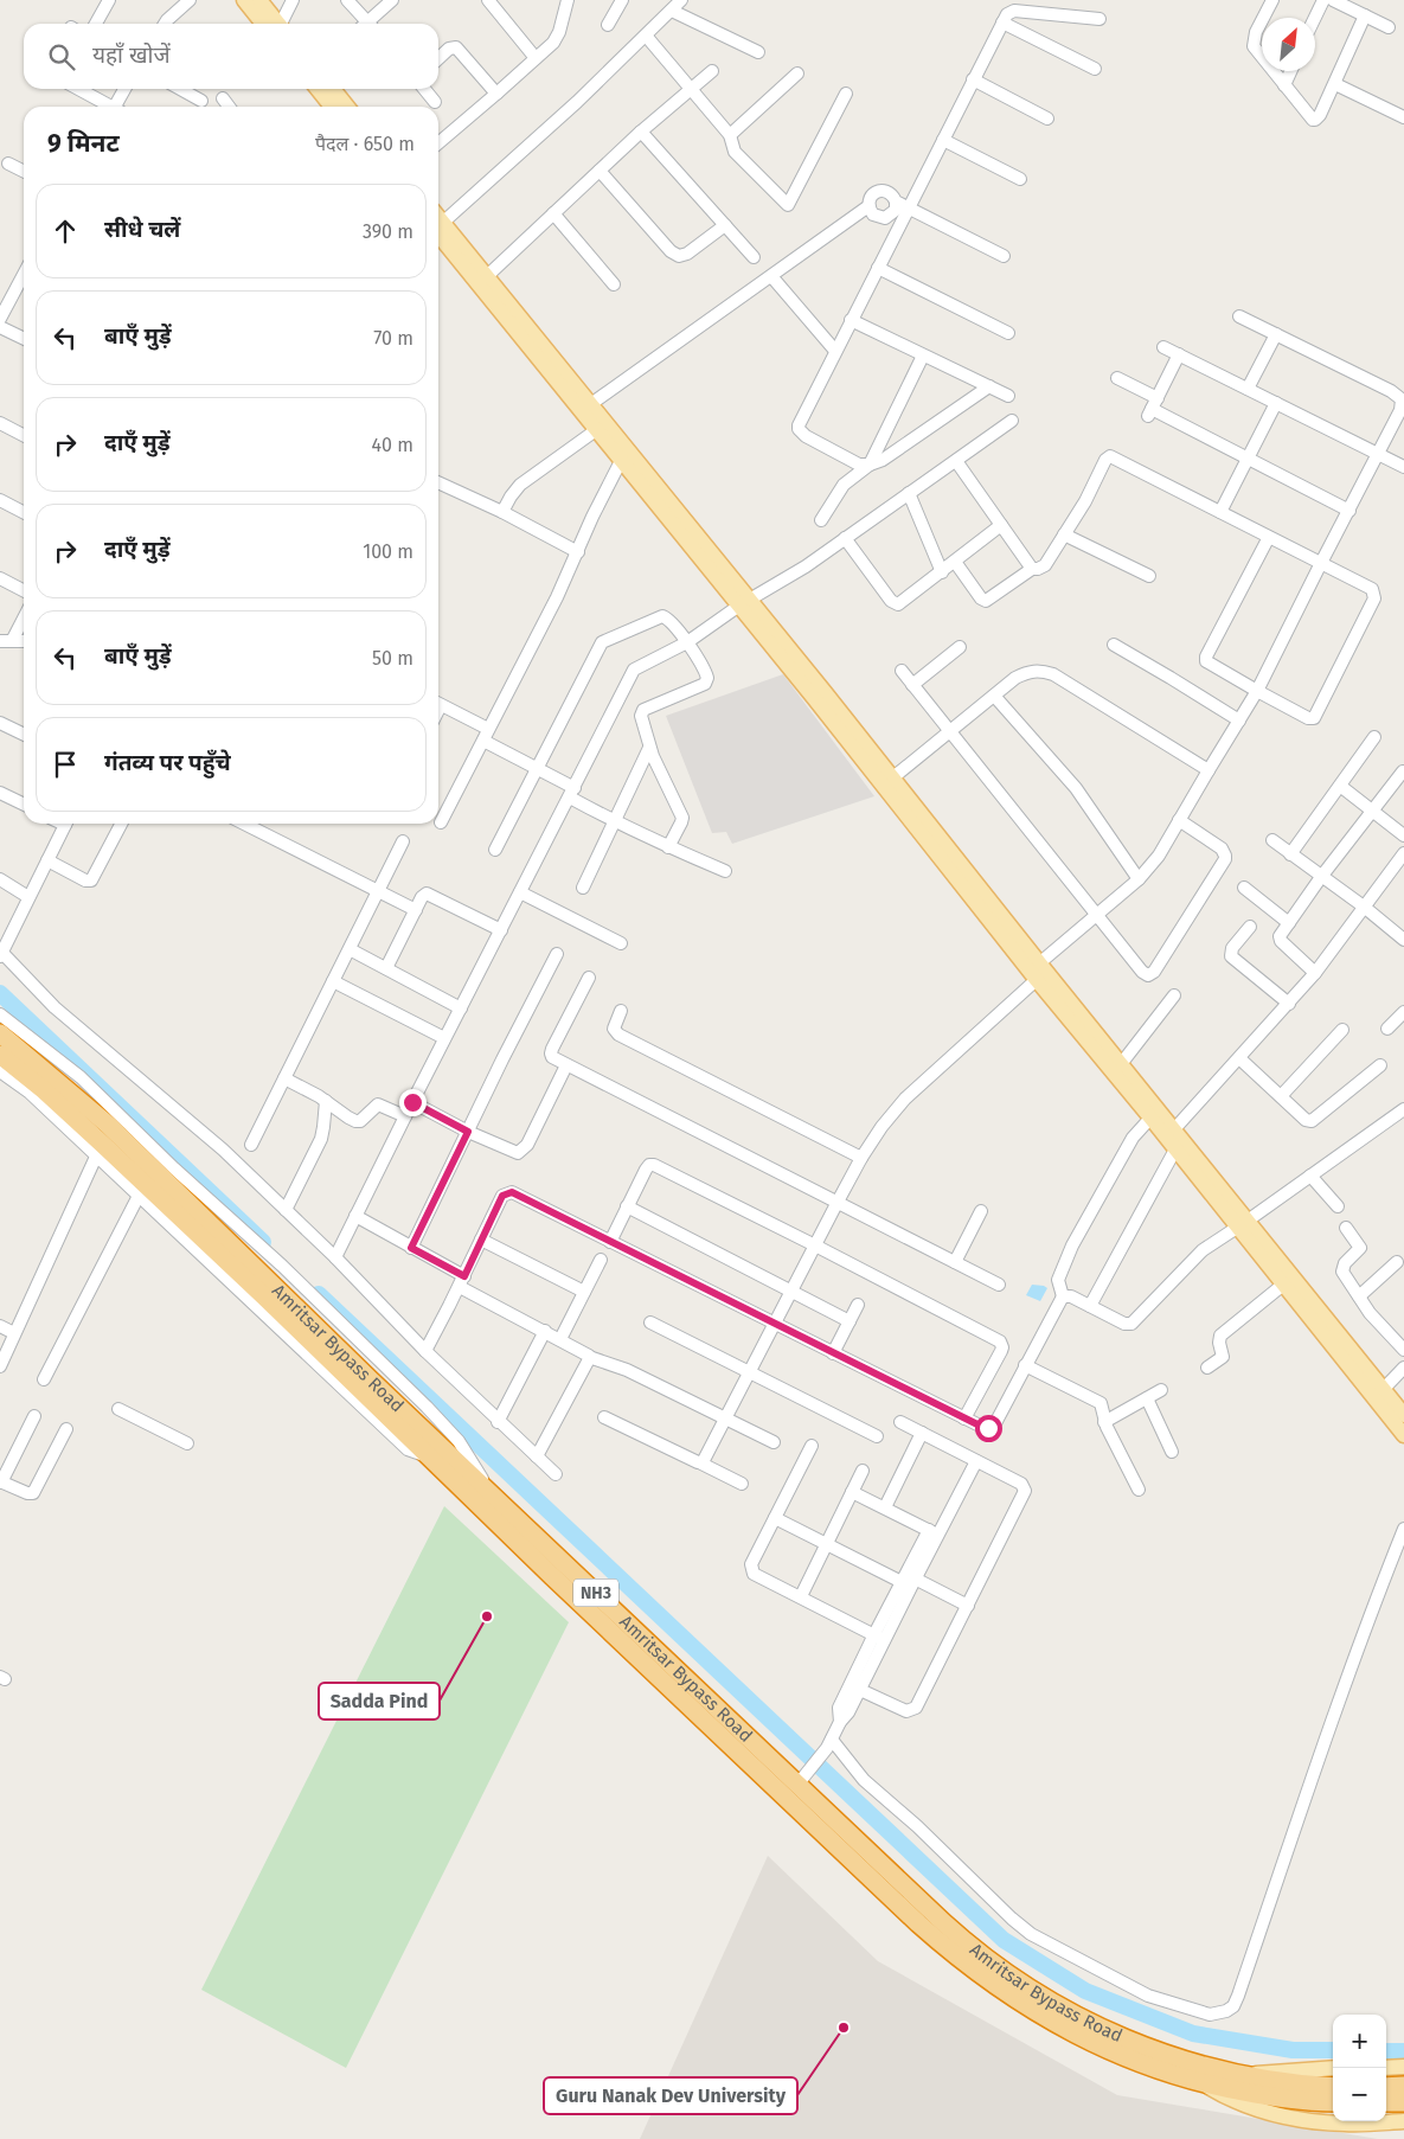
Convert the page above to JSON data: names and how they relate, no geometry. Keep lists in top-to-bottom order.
{
  "streets": {
    "highway": ["Amritsar Bypass Road", "NH3"]
  },
  "crossings": [
    ["Amritsar Bypass Road", "NH3"]
  ],
  "places": ["Sadda Pind", "Guru Nanak Dev University"],
  "north": "top right",
  "page": {
    "search": "यहाँ खोजें",
    "heading": ["9 मिनट", "पैदल · 650 m"],
    "list": [
      ["सीधे चलें", "390 m"],
      ["बाएँ मुड़ें", "70 m"],
      ["दाएँ मुड़ें", "40 m"],
      ["दाएँ मुड़ें", "100 m"],
      ["बाएँ मुड़ें", "50 m"],
      "गंतव्य पर पहुँचे"
    ],
    "map_buttons": ["+", "−"]
  }
}
